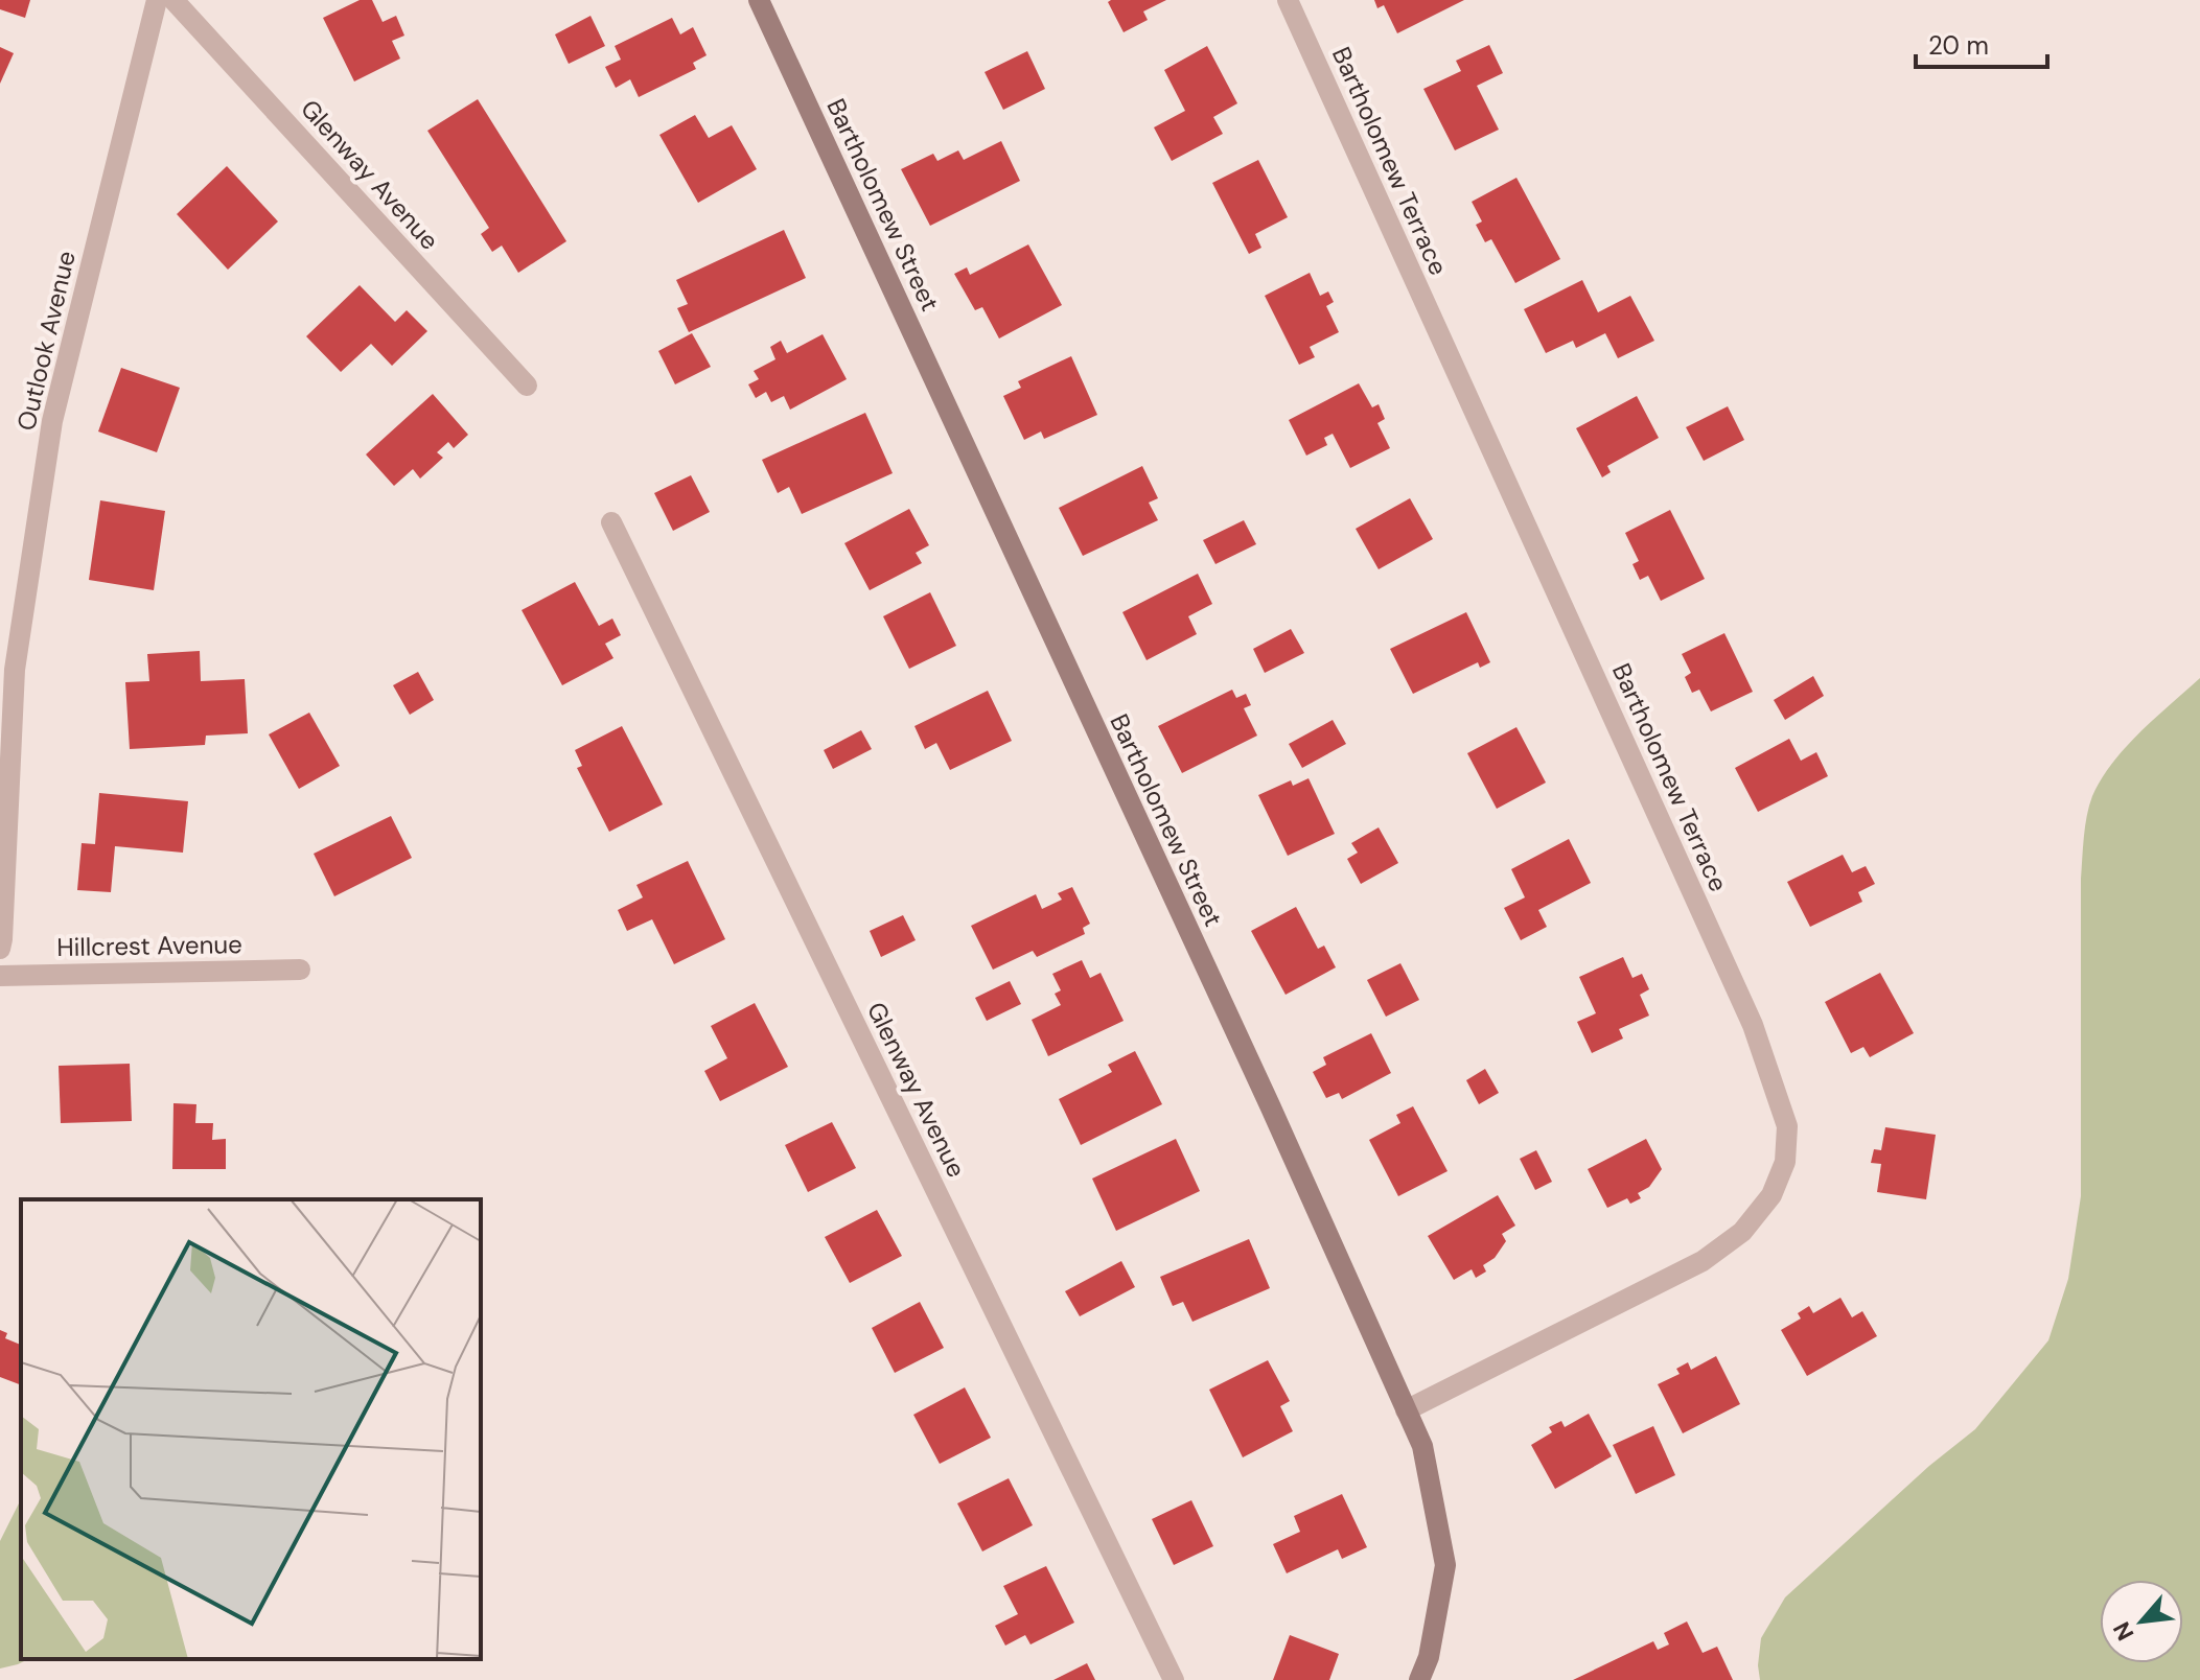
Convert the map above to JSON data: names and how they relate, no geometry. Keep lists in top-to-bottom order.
{
  "streets": {
    "main road": ["Bartholomew Street"],
    "street": [
      "Bartholomew Terrace",
      "Glenway Avenue",
      "Outlook Avenue",
      "Hillcrest Avenue"
    ]
  },
  "crossings": [
    ["Bartholomew Terrace", "Bartholomew Street"]
  ],
  "scale_bar": "20 m",
  "north": "bottom left"
}
